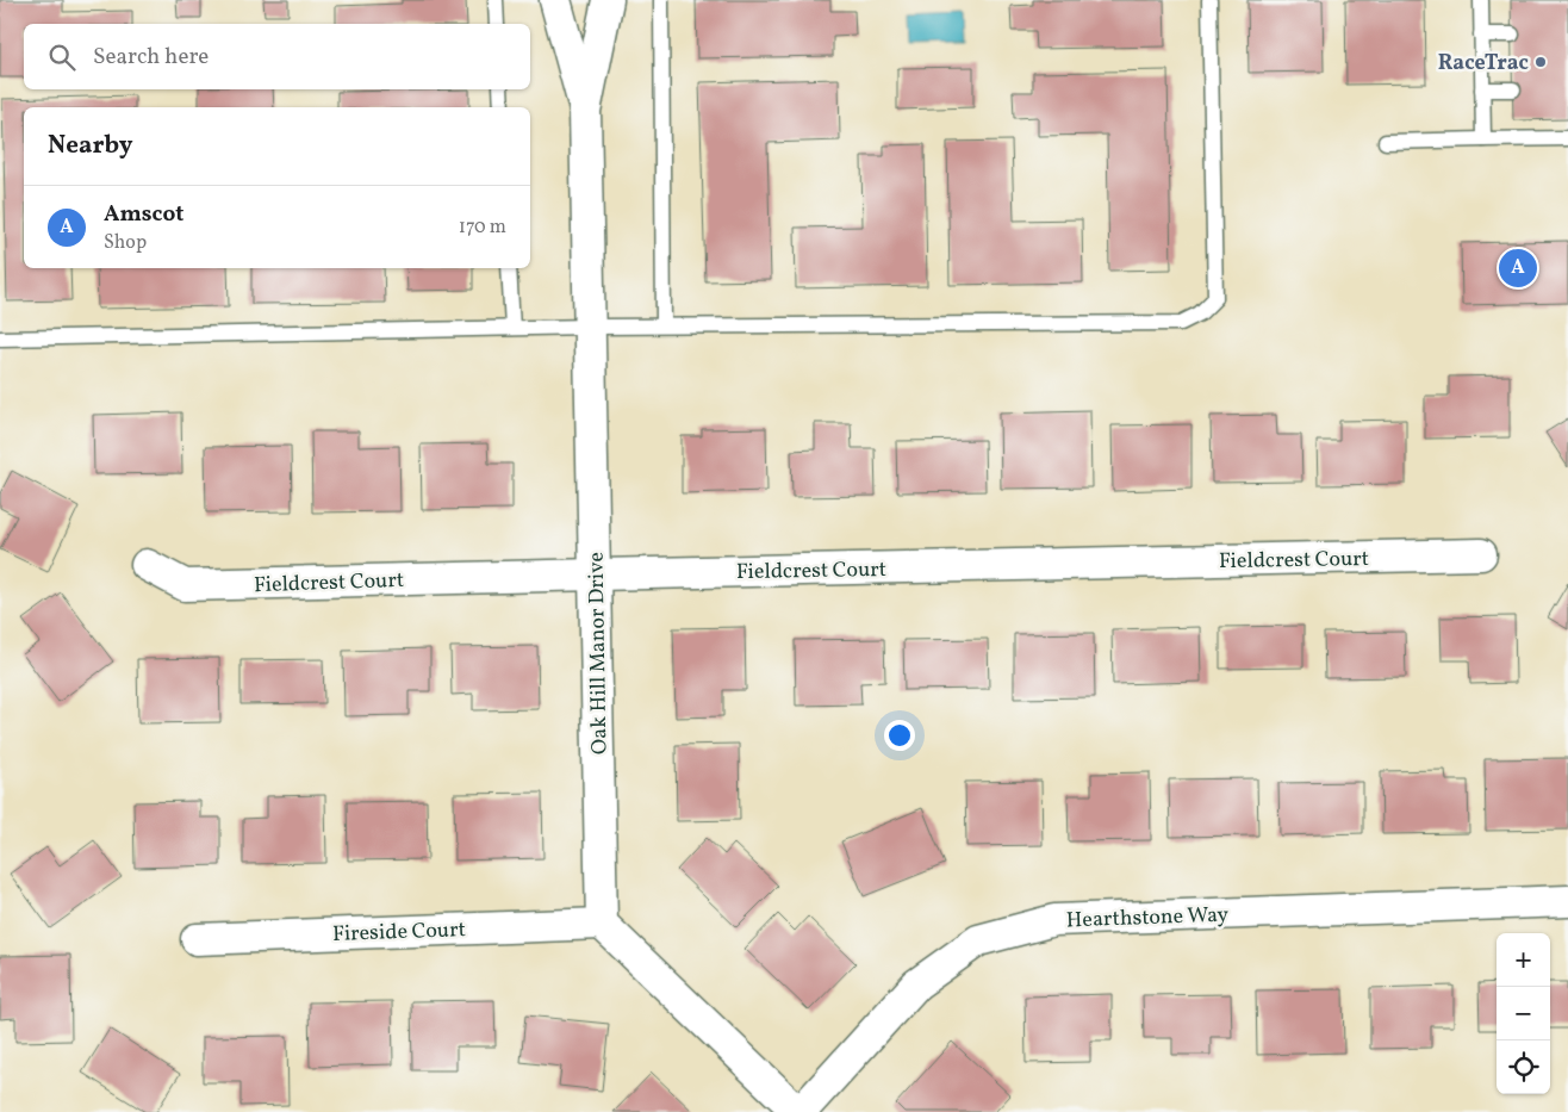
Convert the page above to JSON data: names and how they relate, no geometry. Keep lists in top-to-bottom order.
{
  "streets": {
    "street": [
      "Fieldcrest Court",
      "Oak Hill Manor Drive",
      "Hearthstone Way",
      "Fireside Court"
    ]
  },
  "crossings": [
    ["Fieldcrest Court", "Oak Hill Manor Drive"],
    ["Oak Hill Manor Drive", "Fireside Court"]
  ],
  "places": ["RaceTrac"],
  "page": {
    "search": "Search here",
    "heading": "Nearby",
    "list": [
      {
        "mark": "A",
        "name": "Amscot",
        "note": "Shop",
        "value": "170 m"
      }
    ],
    "pins": "A",
    "map_buttons": ["+", "−"]
  }
}
